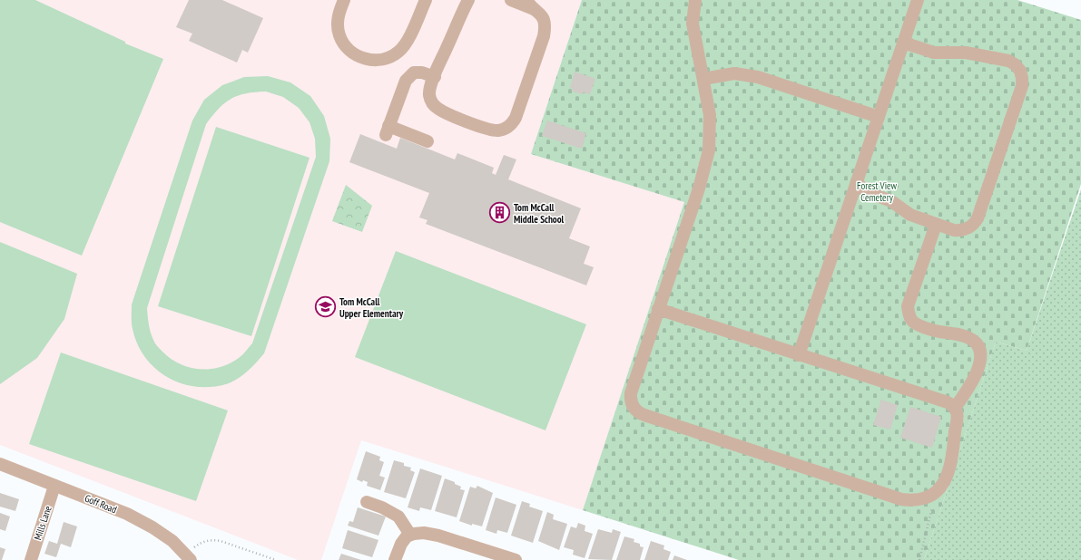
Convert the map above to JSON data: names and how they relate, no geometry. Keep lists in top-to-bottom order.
{
  "streets": {
    "street": ["Goff Road", "Mills Lane"]
  },
  "crossings": [
    ["Goff Road", "Mills Lane"]
  ],
  "parks": ["Forest View Cemetery"],
  "places": {
    "building": ["Tom McCall Middle School"],
    "school or university": ["Tom McCall Upper Elementary"]
  }
}
